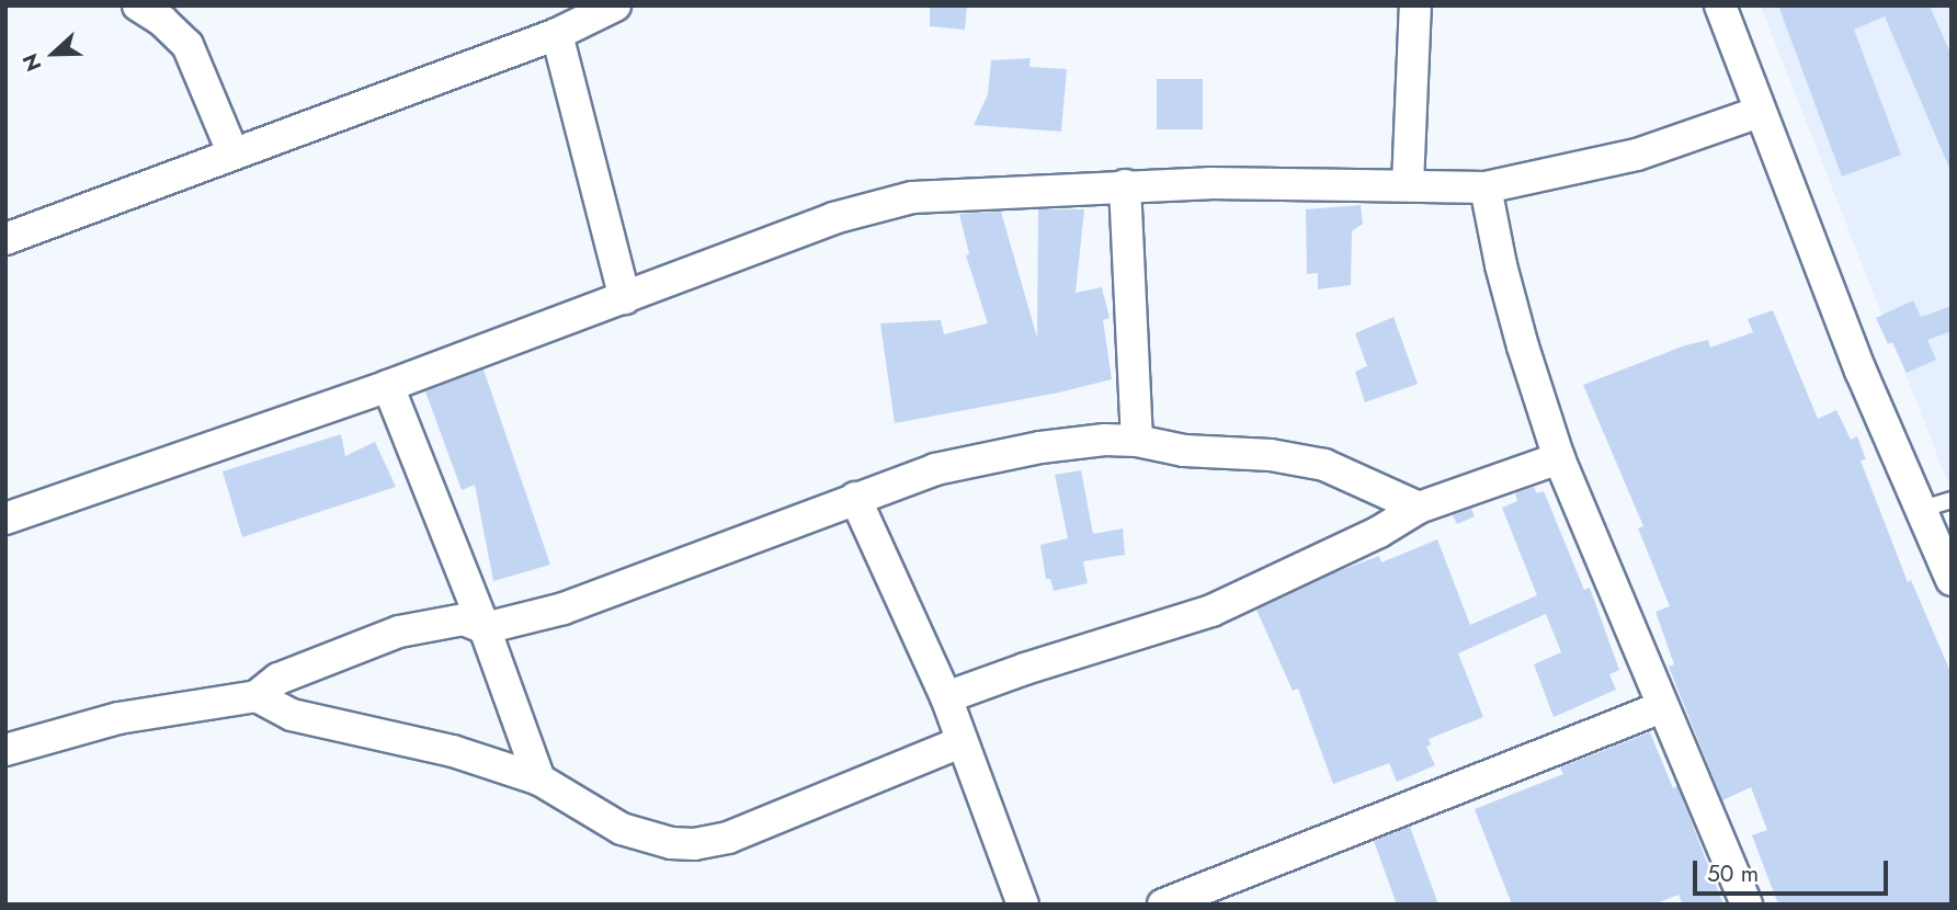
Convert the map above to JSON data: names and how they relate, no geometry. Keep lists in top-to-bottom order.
{
  "scale_bar": "50 m",
  "north": "left"
}
